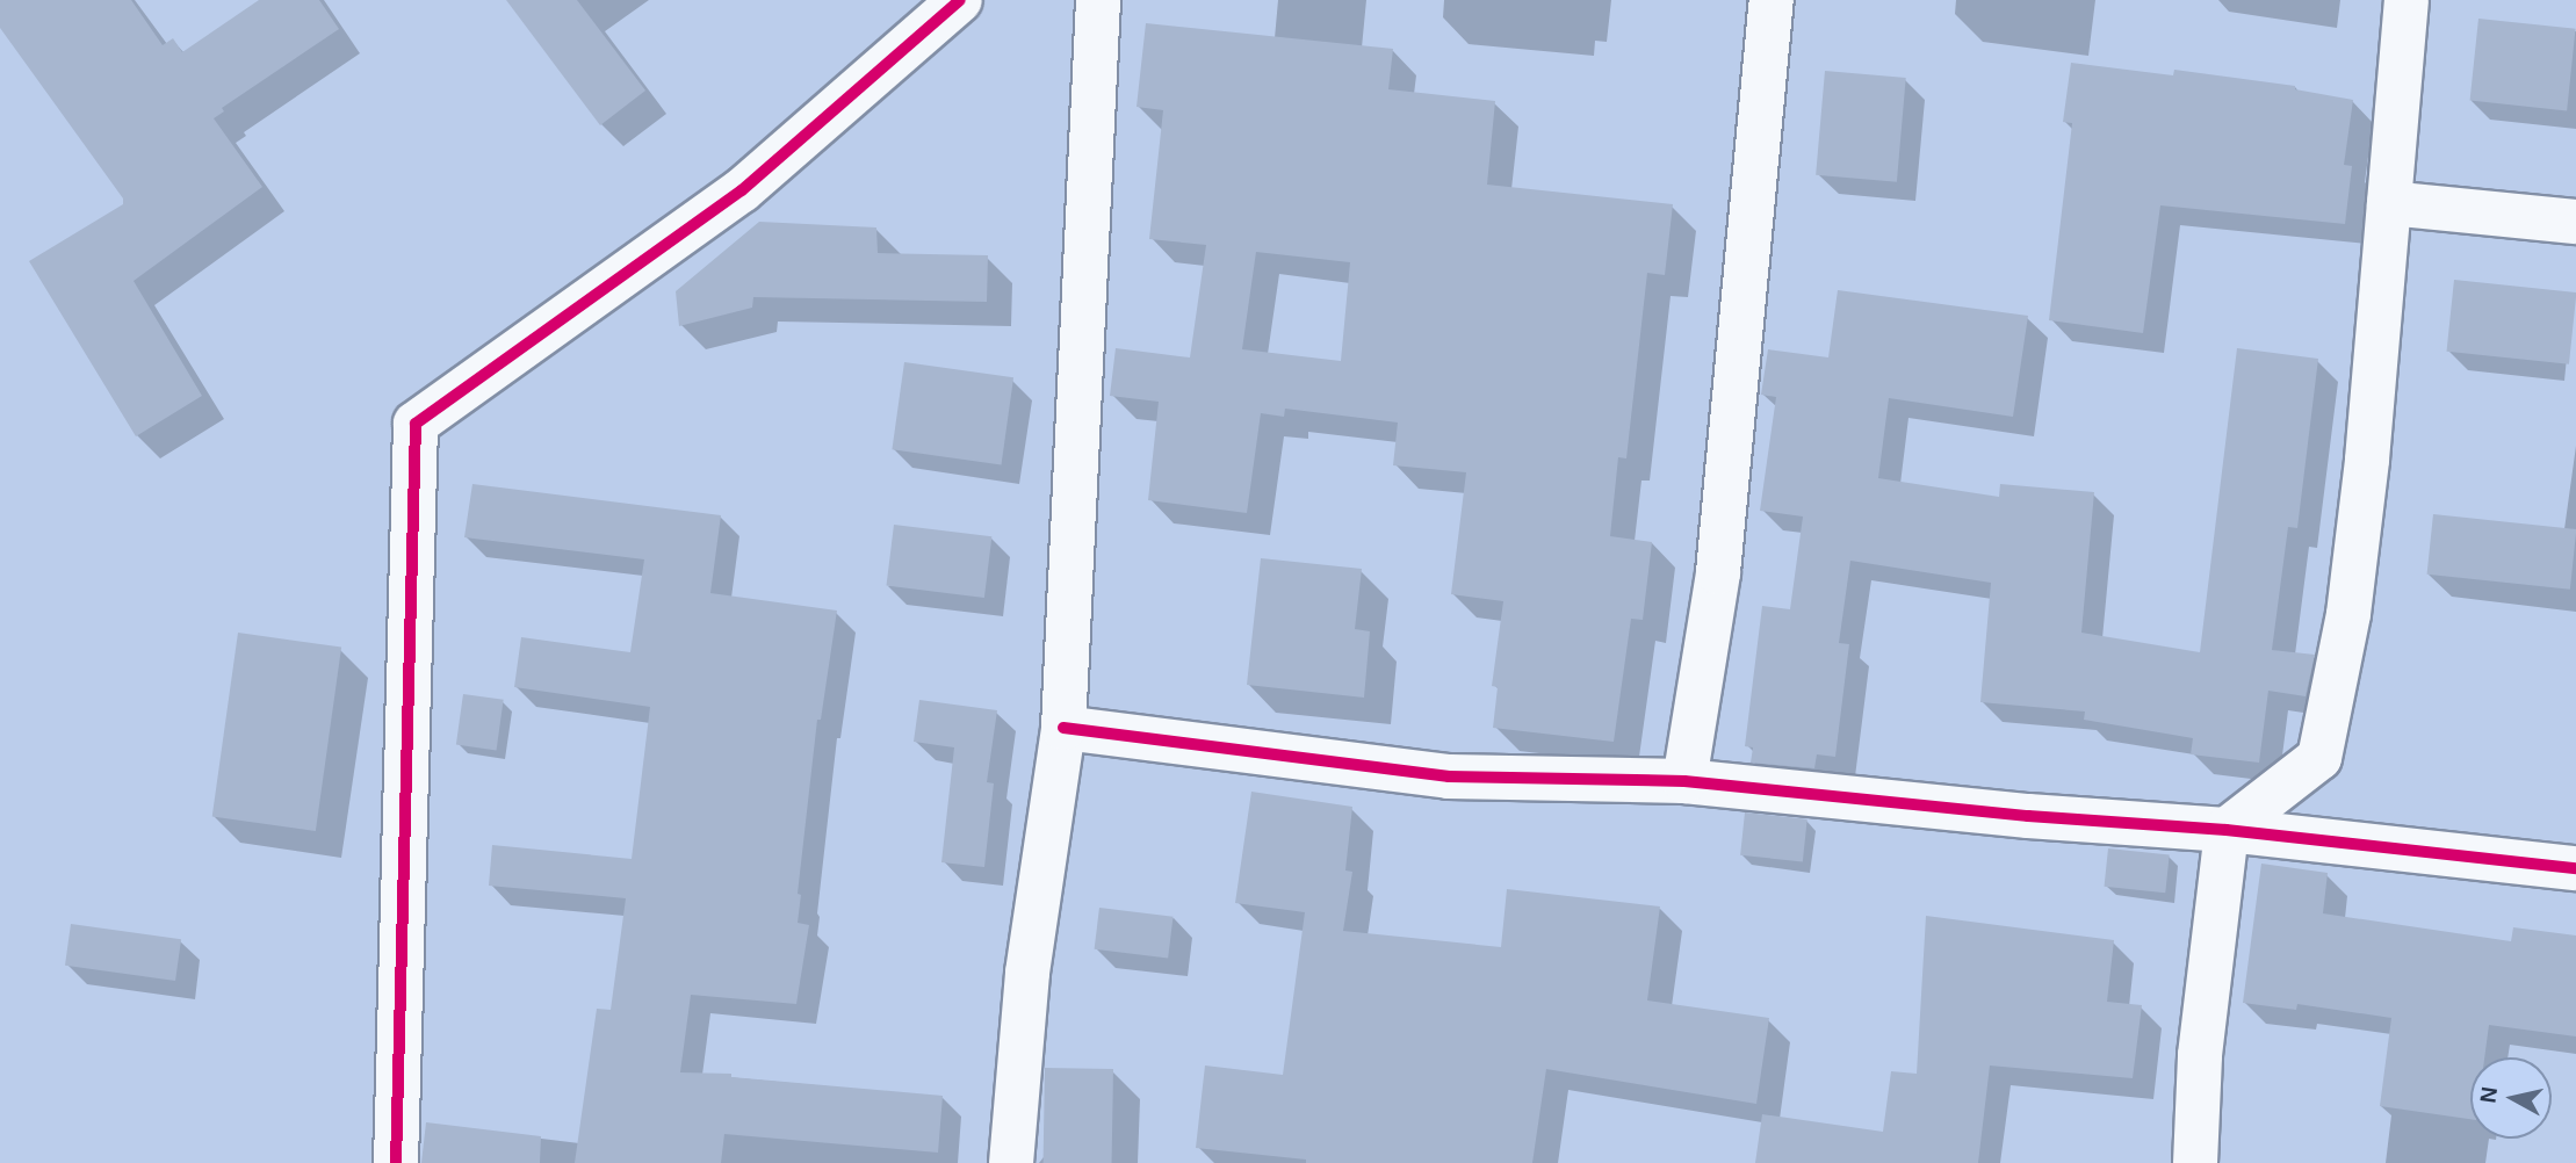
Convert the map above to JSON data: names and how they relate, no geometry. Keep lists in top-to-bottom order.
{
  "north": "left"
}
